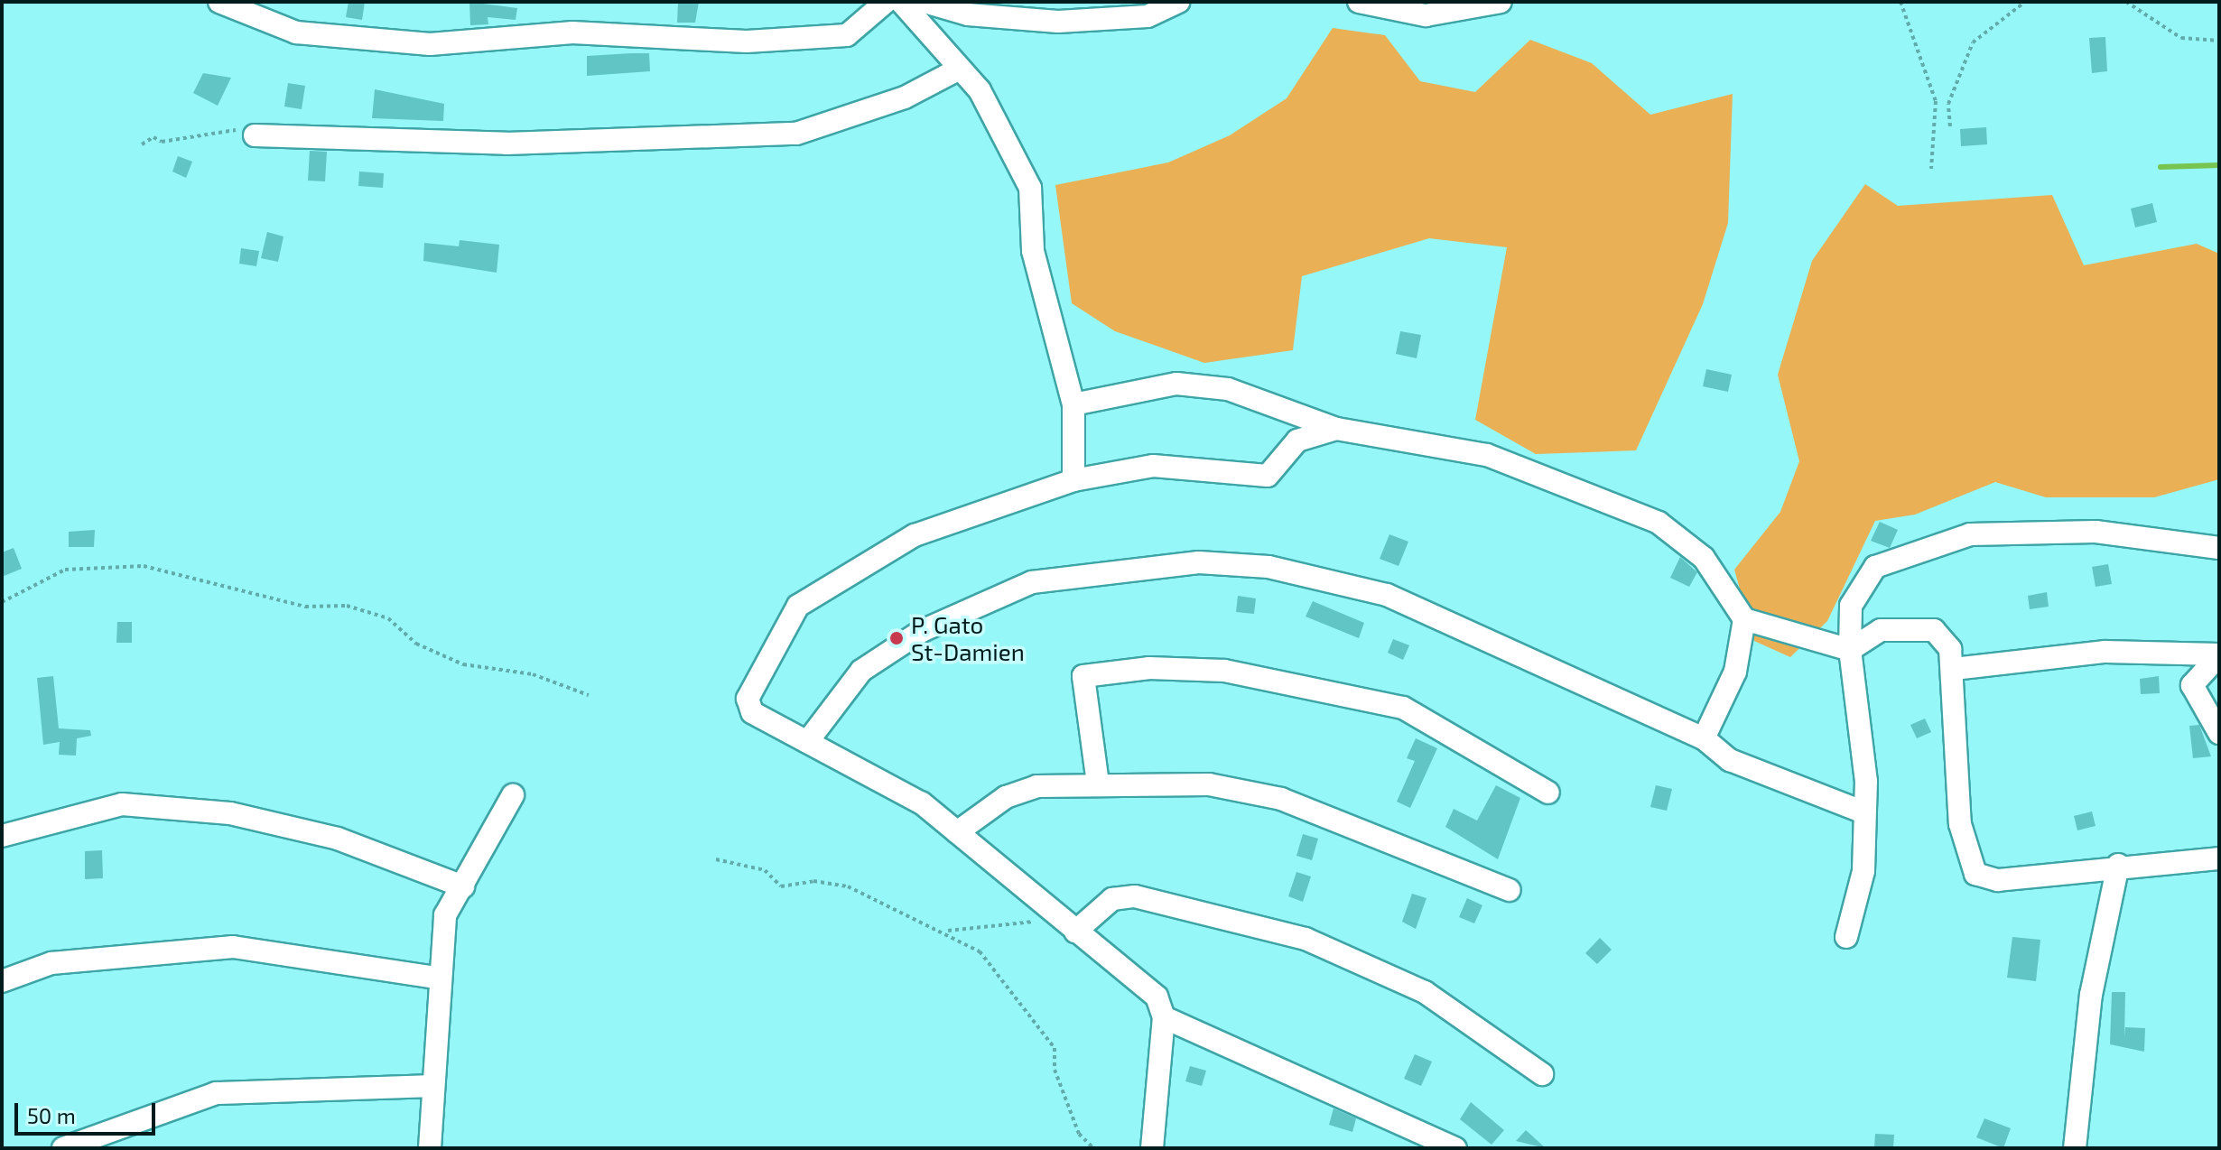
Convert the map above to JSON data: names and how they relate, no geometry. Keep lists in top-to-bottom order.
{
  "places": ["P. Gato St-Damien"],
  "scale_bar": "50 m"
}
